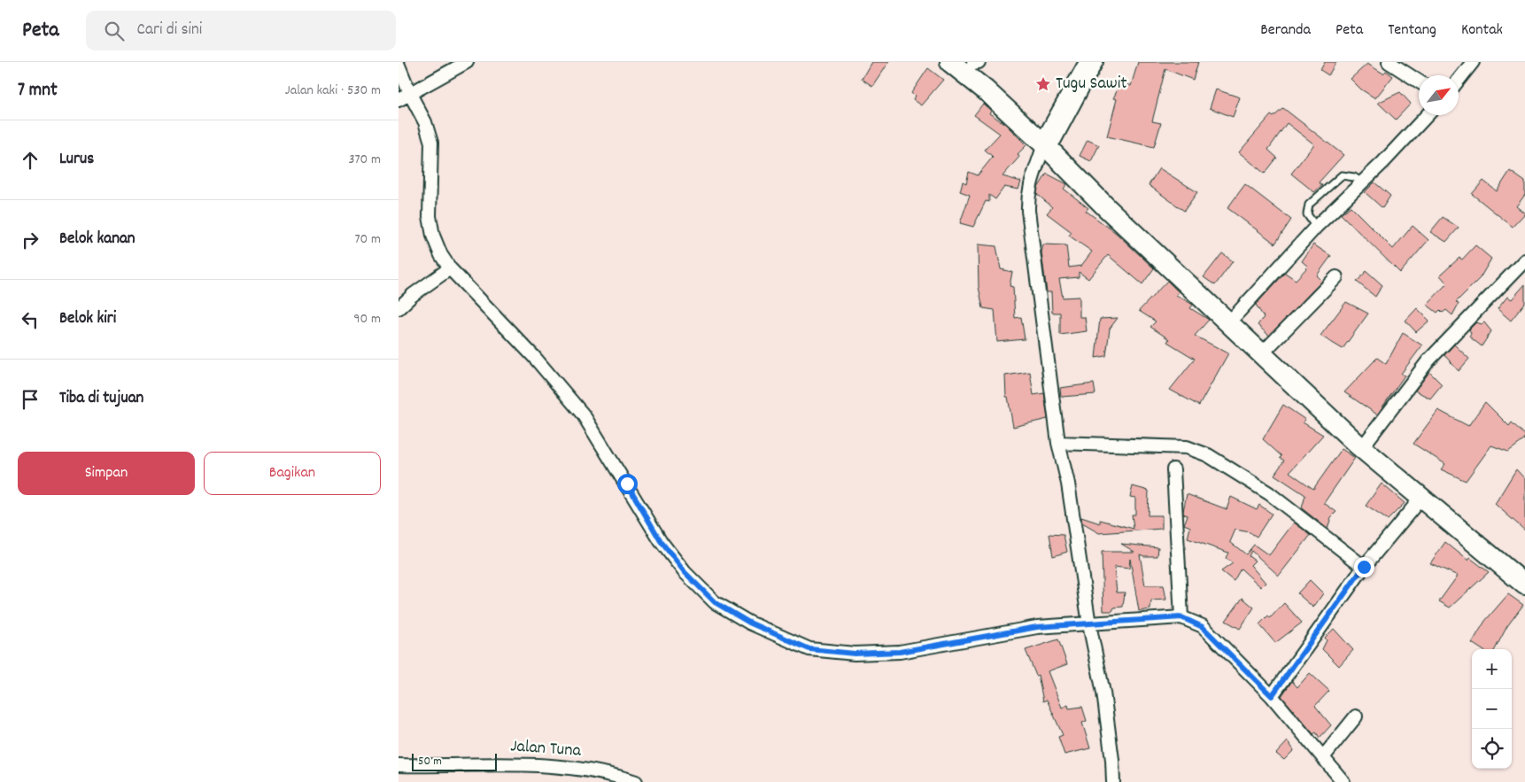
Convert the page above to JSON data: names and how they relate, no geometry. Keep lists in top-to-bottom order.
{
  "streets": {
    "street": ["Jalan Tuna"]
  },
  "places": {
    "place": ["Tugu Sawit"]
  },
  "scale_bar": "50 m",
  "north": "top right",
  "page": {
    "header": "Peta",
    "search": "Cari di sini",
    "nav": [
      "Beranda",
      "Peta",
      "Tentang",
      "Kontak"
    ],
    "heading": ["7 mnt", "Jalan kaki · 530 m"],
    "list": [
      ["Lurus", "370 m"],
      ["Belok kanan", "70 m"],
      ["Belok kiri", "90 m"],
      "Tiba di tujuan"
    ],
    "buttons": ["Simpan", "Bagikan"],
    "map_buttons": ["+", "−"],
    "scale": "50 m"
  }
}
